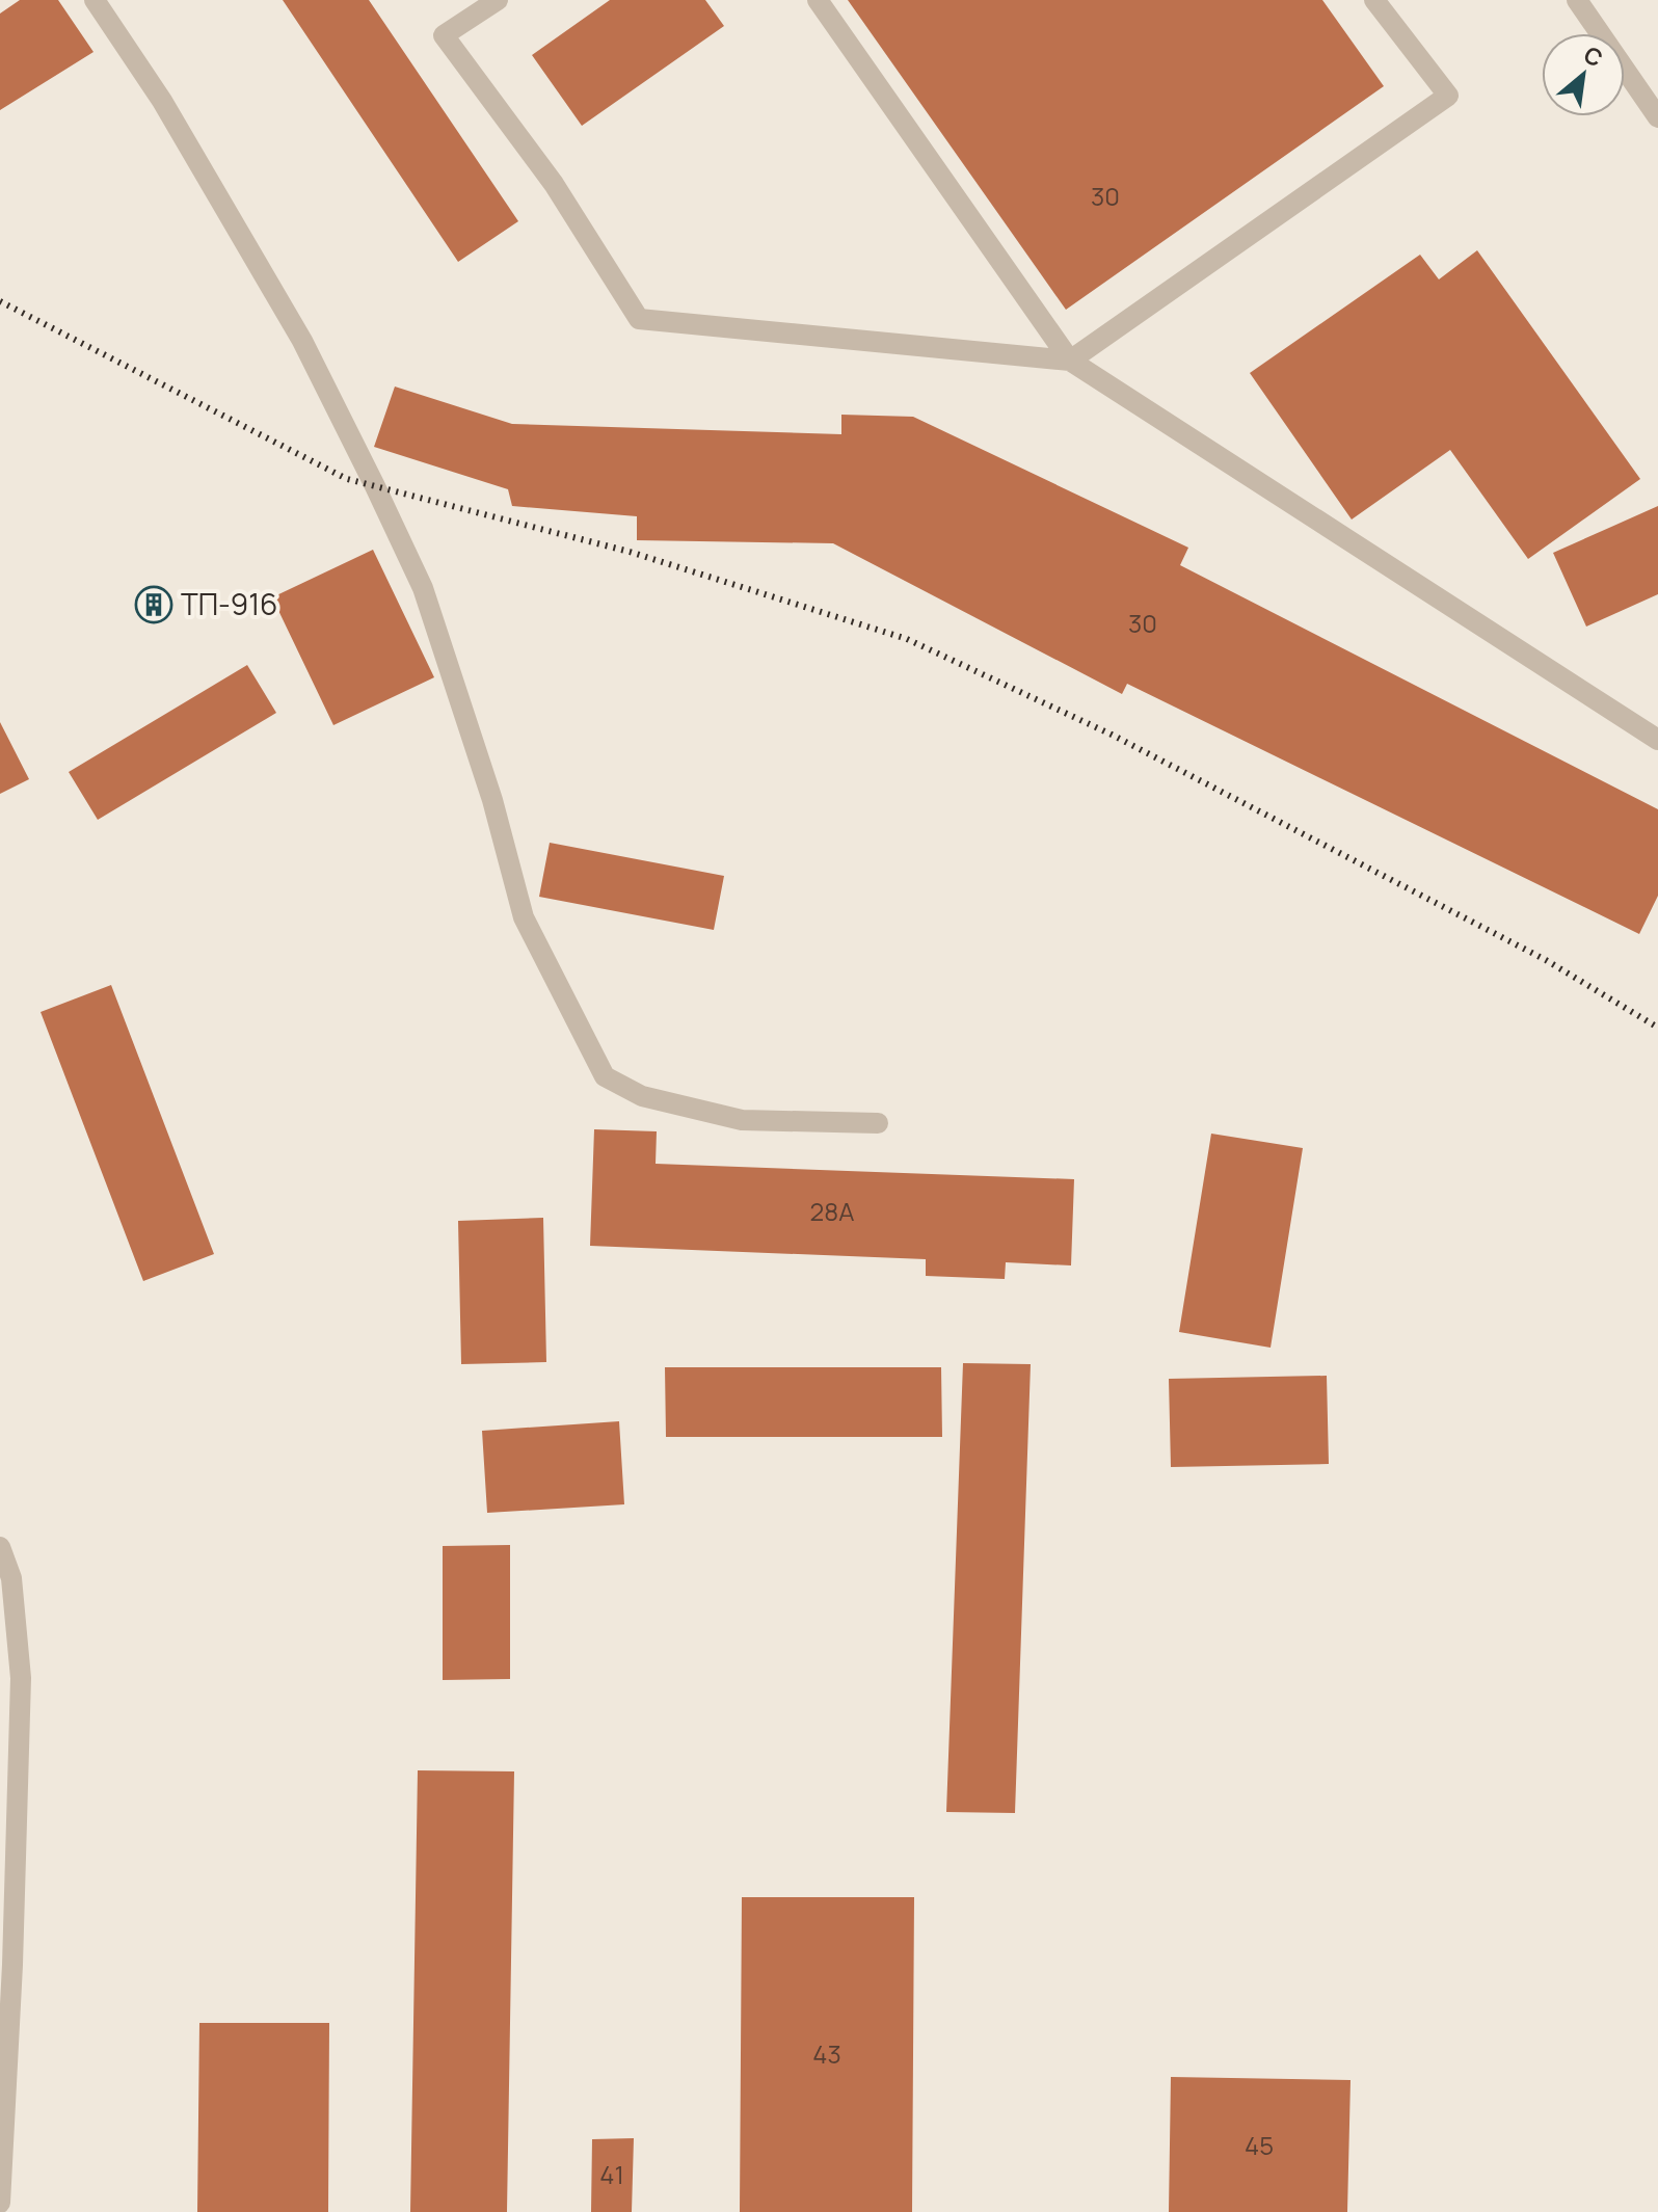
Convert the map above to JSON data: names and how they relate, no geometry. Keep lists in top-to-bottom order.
{
  "places": {
    "building": ["ТП-916"]
  },
  "house_numbers": [
    "30",
    "30",
    "28А",
    "43",
    "45",
    "41"
  ],
  "north": "top right"
}
